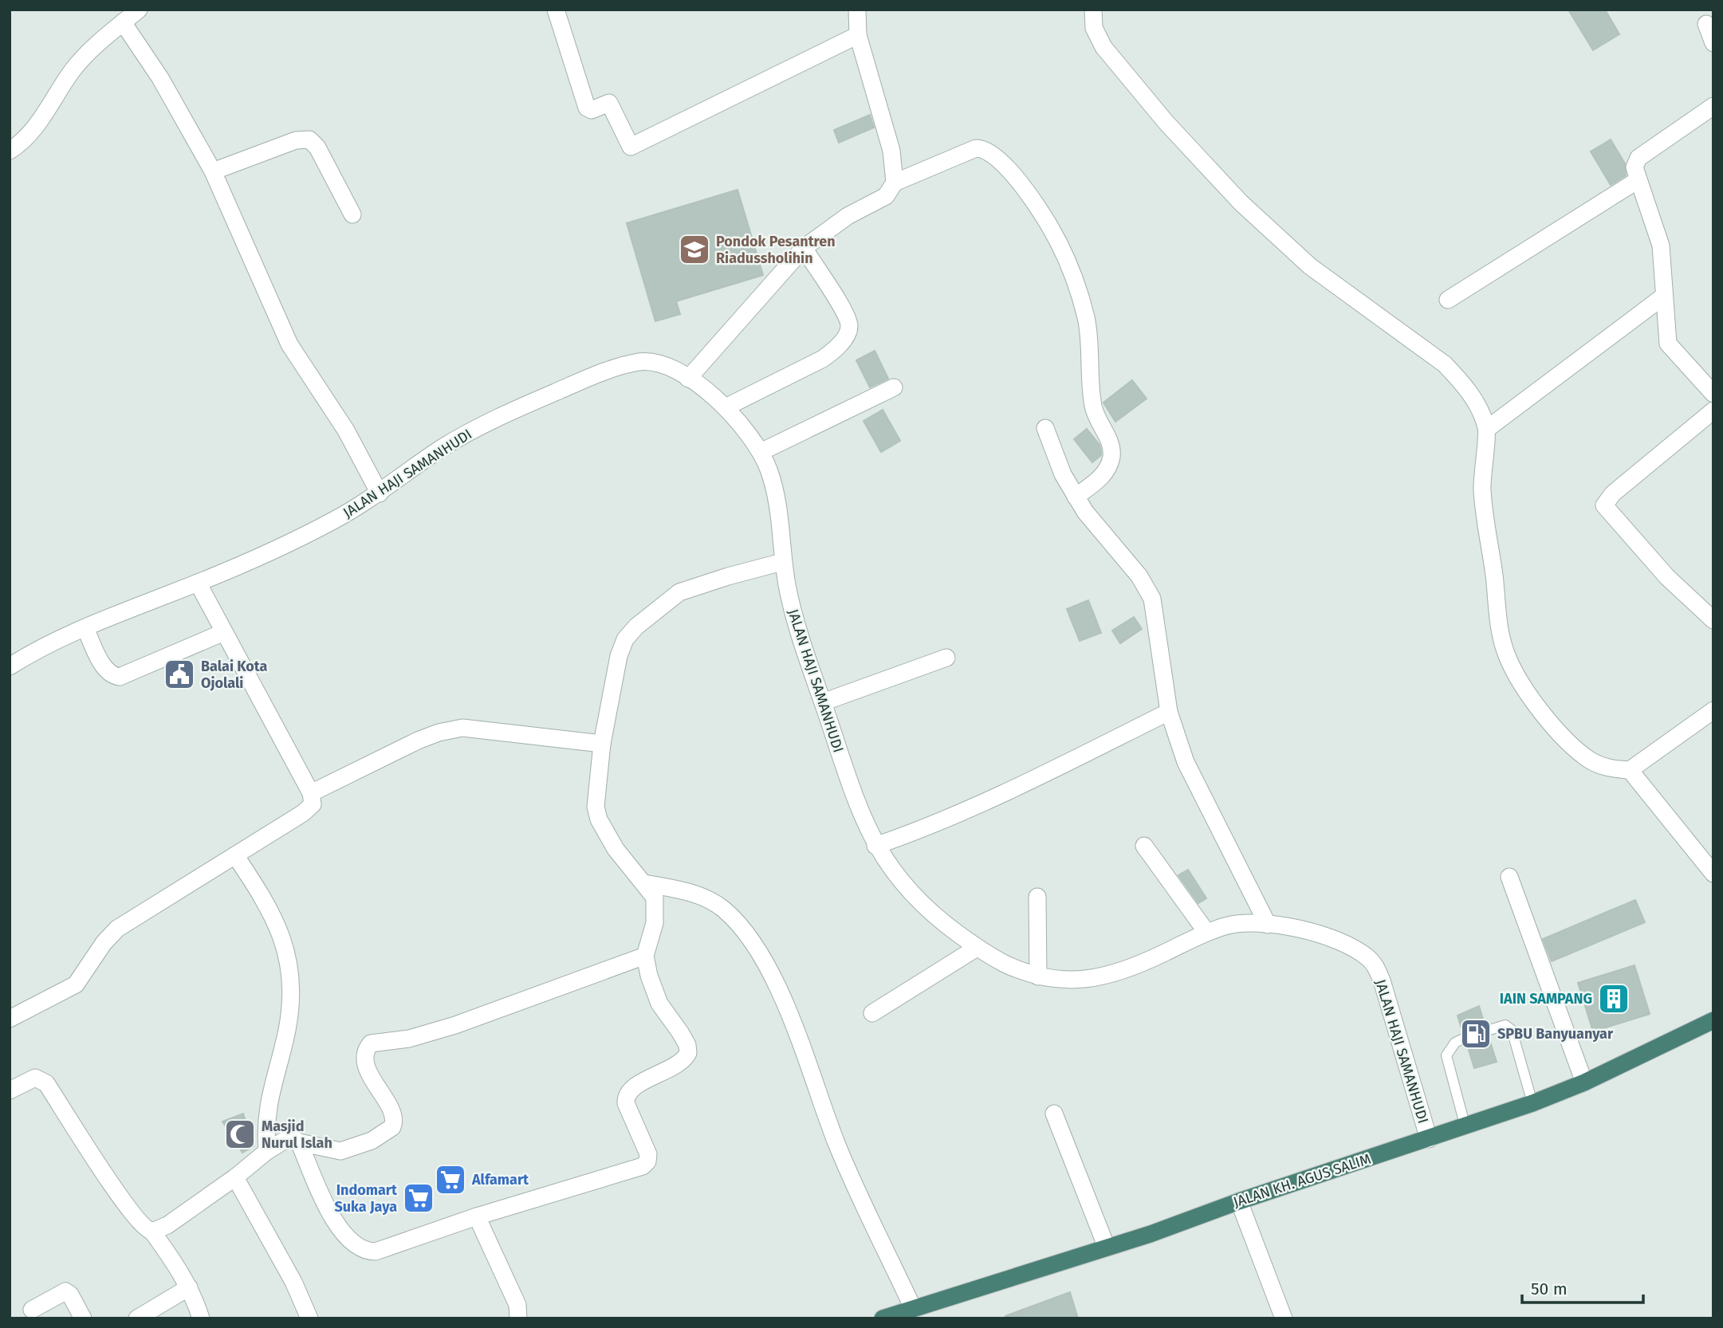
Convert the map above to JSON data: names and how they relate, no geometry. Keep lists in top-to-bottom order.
{
  "streets": {
    "highway": ["JALAN KH. AGUS SALIM"],
    "street": ["JALAN HAJI SAMANHUDI"]
  },
  "crossings": [
    ["JALAN HAJI SAMANHUDI", "JALAN KH. AGUS SALIM"]
  ],
  "places": {
    "school or university": ["Pondok Pesantren Riadussholihin"],
    "public building": ["Balai Kota Ojolali"],
    "building": ["IAIN SAMPANG"],
    "fuel station": ["SPBU Banyuanyar"],
    "mosque": ["Masjid Nurul Islah"],
    "supermarket": ["Alfamart", "Indomart Suka Jaya"]
  },
  "scale_bar": "50 m"
}
